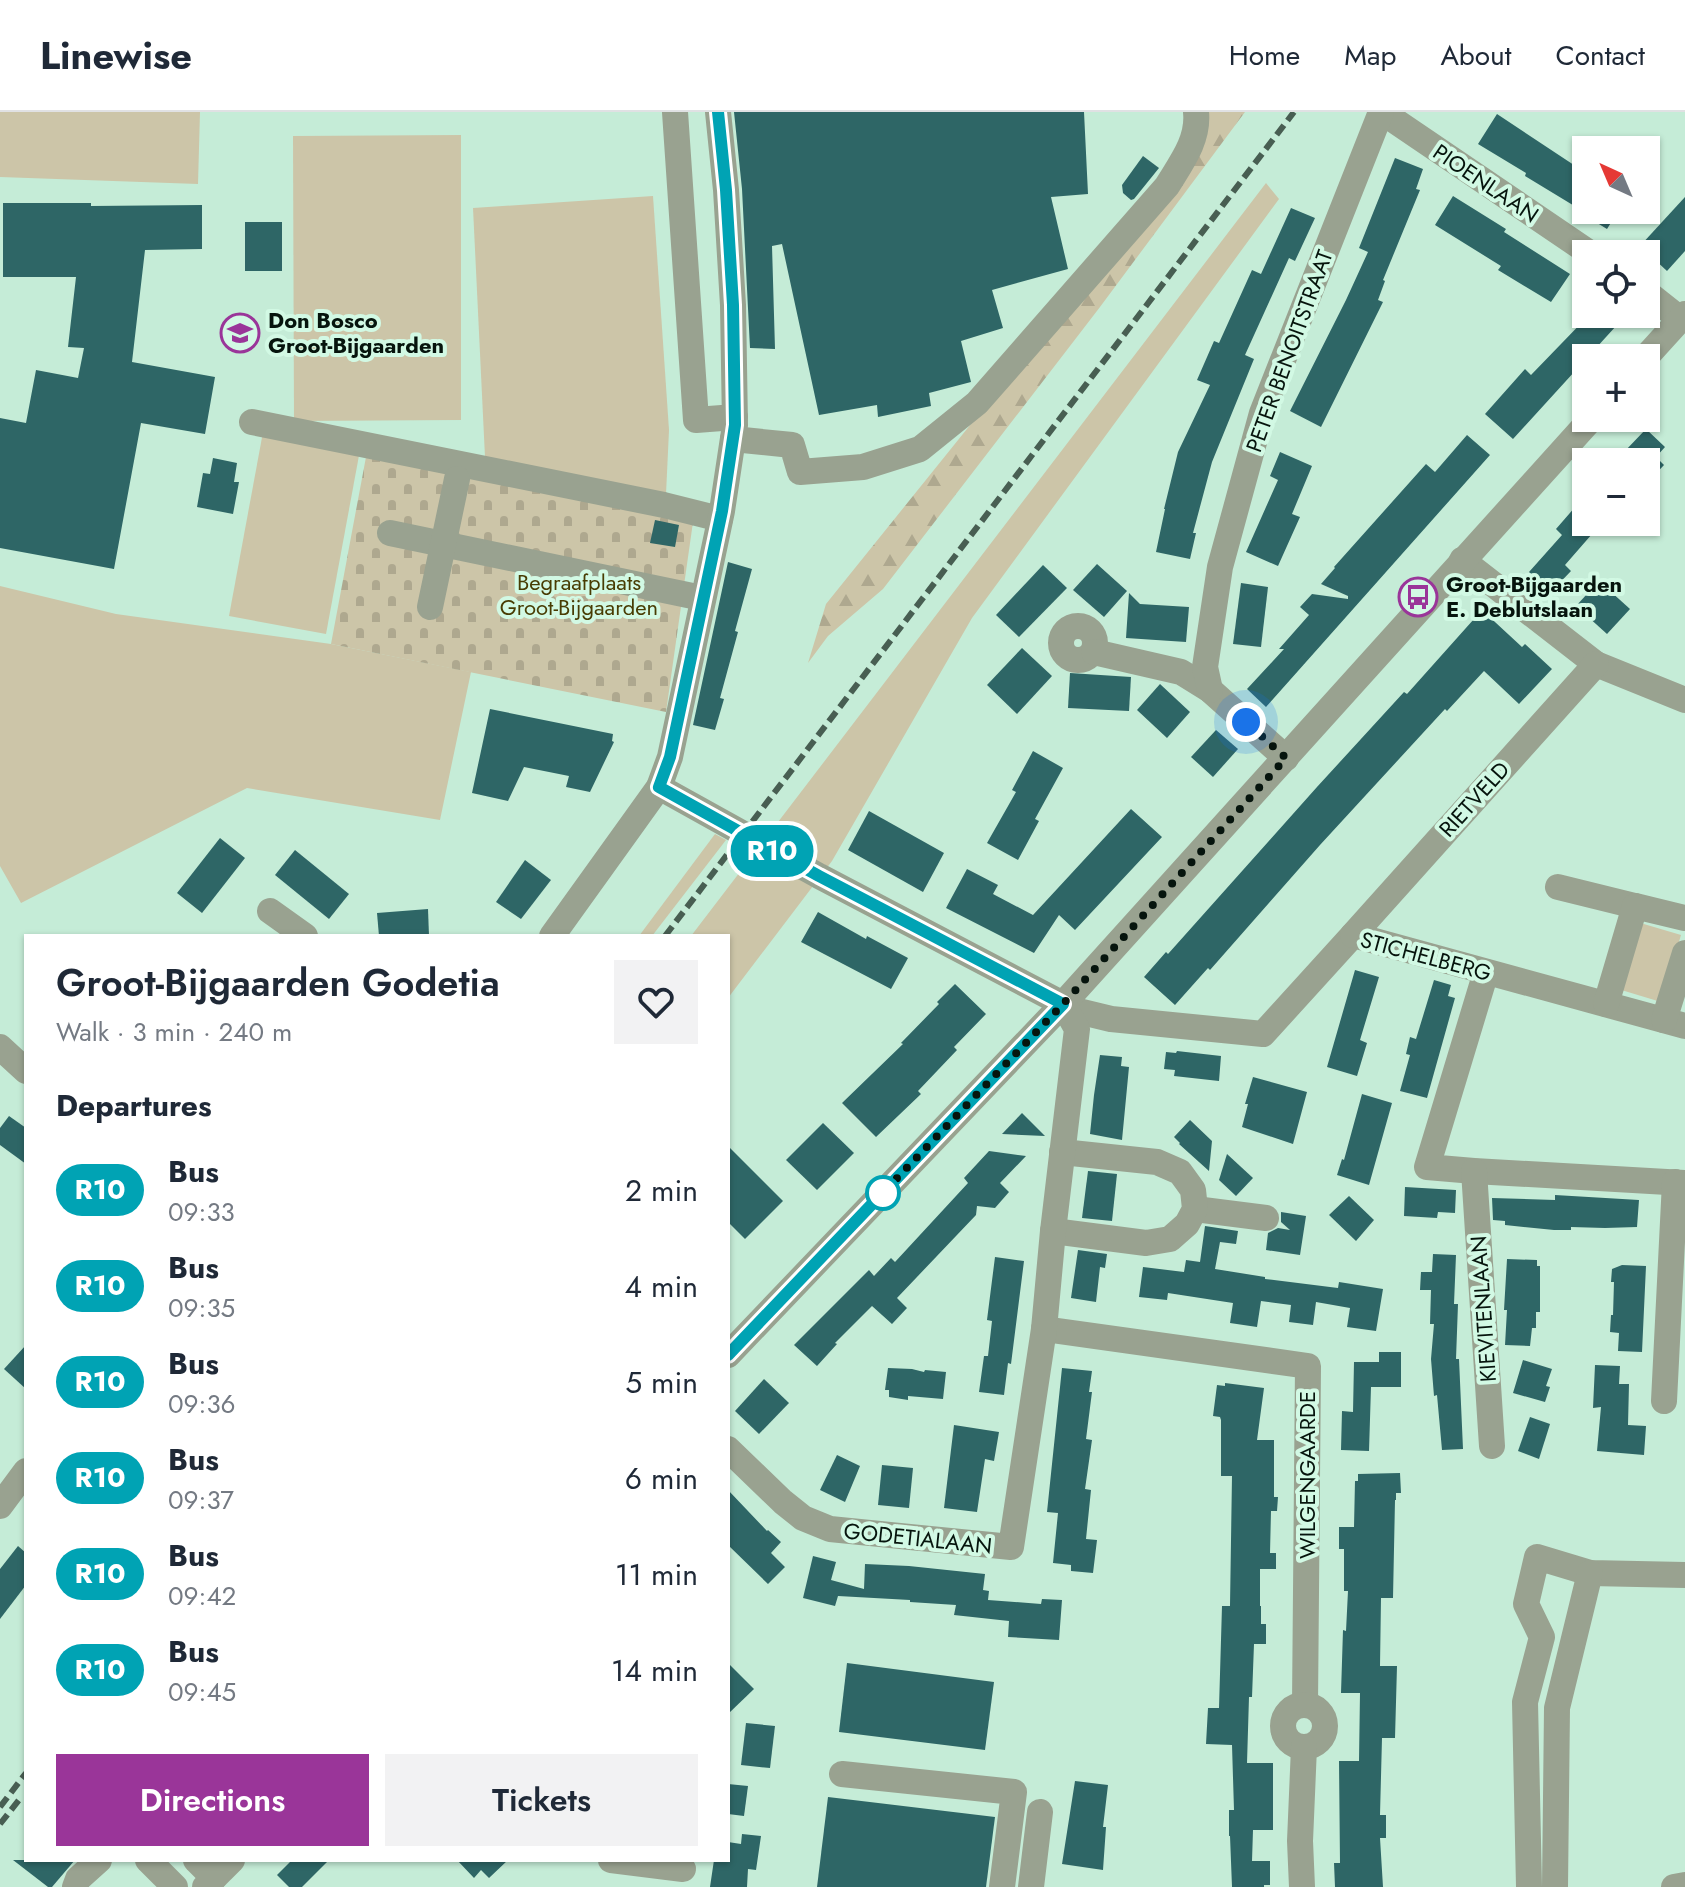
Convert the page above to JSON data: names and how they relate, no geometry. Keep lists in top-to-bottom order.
{
  "streets": {
    "street": [
      "PIOENLAAN",
      "PETER BENOITSTRAAT",
      "RIETVELD",
      "STICHELBERG",
      "KIEVITENLAAN",
      "WILGENGAARDE",
      "GODETIALAAN"
    ]
  },
  "crossings": [
    ["PIOENLAAN", "PETER BENOITSTRAAT"],
    ["RIETVELD", "STICHELBERG"],
    ["STICHELBERG", "GODETIALAAN"],
    ["WILGENGAARDE", "GODETIALAAN"]
  ],
  "parks": ["Begraafplaats Groot-Bijgaarden"],
  "places": {
    "school or university": ["Don Bosco Groot-Bijgaarden"],
    "bus stop": ["Groot-Bijgaarden E. Deblutslaan"]
  },
  "lines": ["bus line R10"],
  "north": "top left",
  "page": {
    "header": "Linewise",
    "nav": [
      "Home",
      "Map",
      "About",
      "Contact"
    ],
    "on_map": "R10",
    "map_buttons": ["+", "−"],
    "heading": [
      ["Groot-Bijgaarden Godetia", "Walk · 3 min · 240 m"],
      "Departures"
    ],
    "list": [
      {
        "mark": "R10",
        "name": "Bus",
        "note": "09:33",
        "value": "2 min"
      },
      {
        "mark": "R10",
        "name": "Bus",
        "note": "09:35",
        "value": "4 min"
      },
      {
        "mark": "R10",
        "name": "Bus",
        "note": "09:36",
        "value": "5 min"
      },
      {
        "mark": "R10",
        "name": "Bus",
        "note": "09:37",
        "value": "6 min"
      },
      {
        "mark": "R10",
        "name": "Bus",
        "note": "09:42",
        "value": "11 min"
      },
      {
        "mark": "R10",
        "name": "Bus",
        "note": "09:45",
        "value": "14 min"
      }
    ],
    "buttons": ["Directions", "Tickets"]
  }
}
